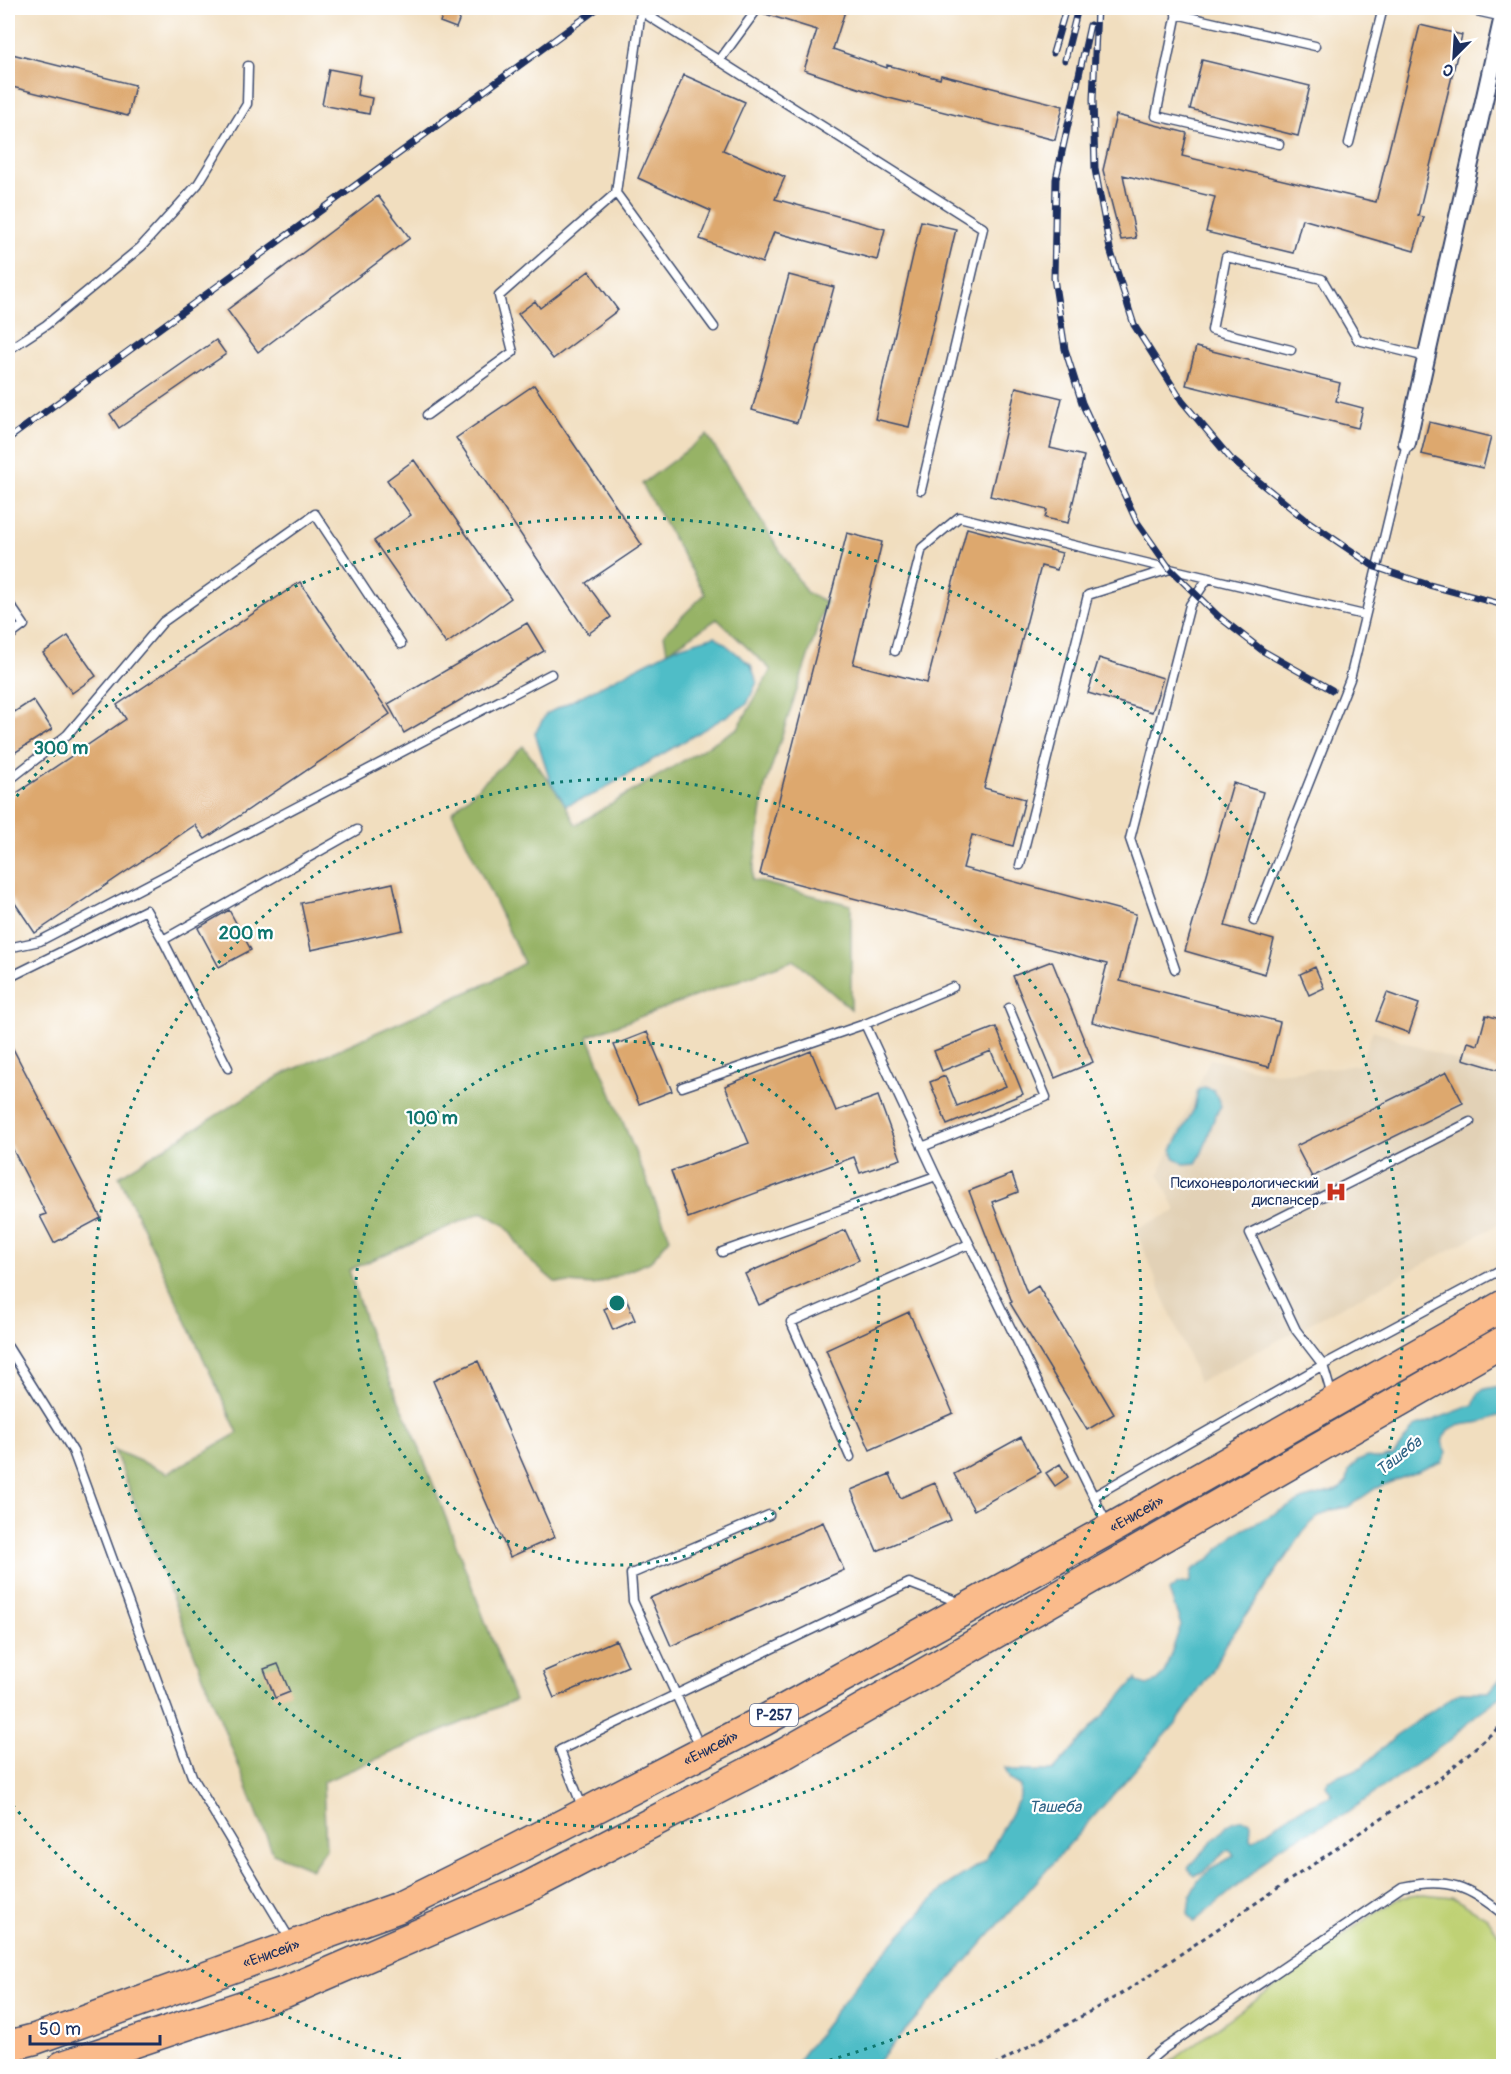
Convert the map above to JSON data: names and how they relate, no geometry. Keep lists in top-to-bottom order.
{
  "streets": {
    "highway": ["«Енисей»", "Р-257"]
  },
  "water": ["Ташеба"],
  "places": {
    "hospital": ["Психоневрологический диспансер"]
  },
  "scale_bar": "50 m",
  "north": "bottom left",
  "rings": ["300 m", "200 m", "100 m"]
}
